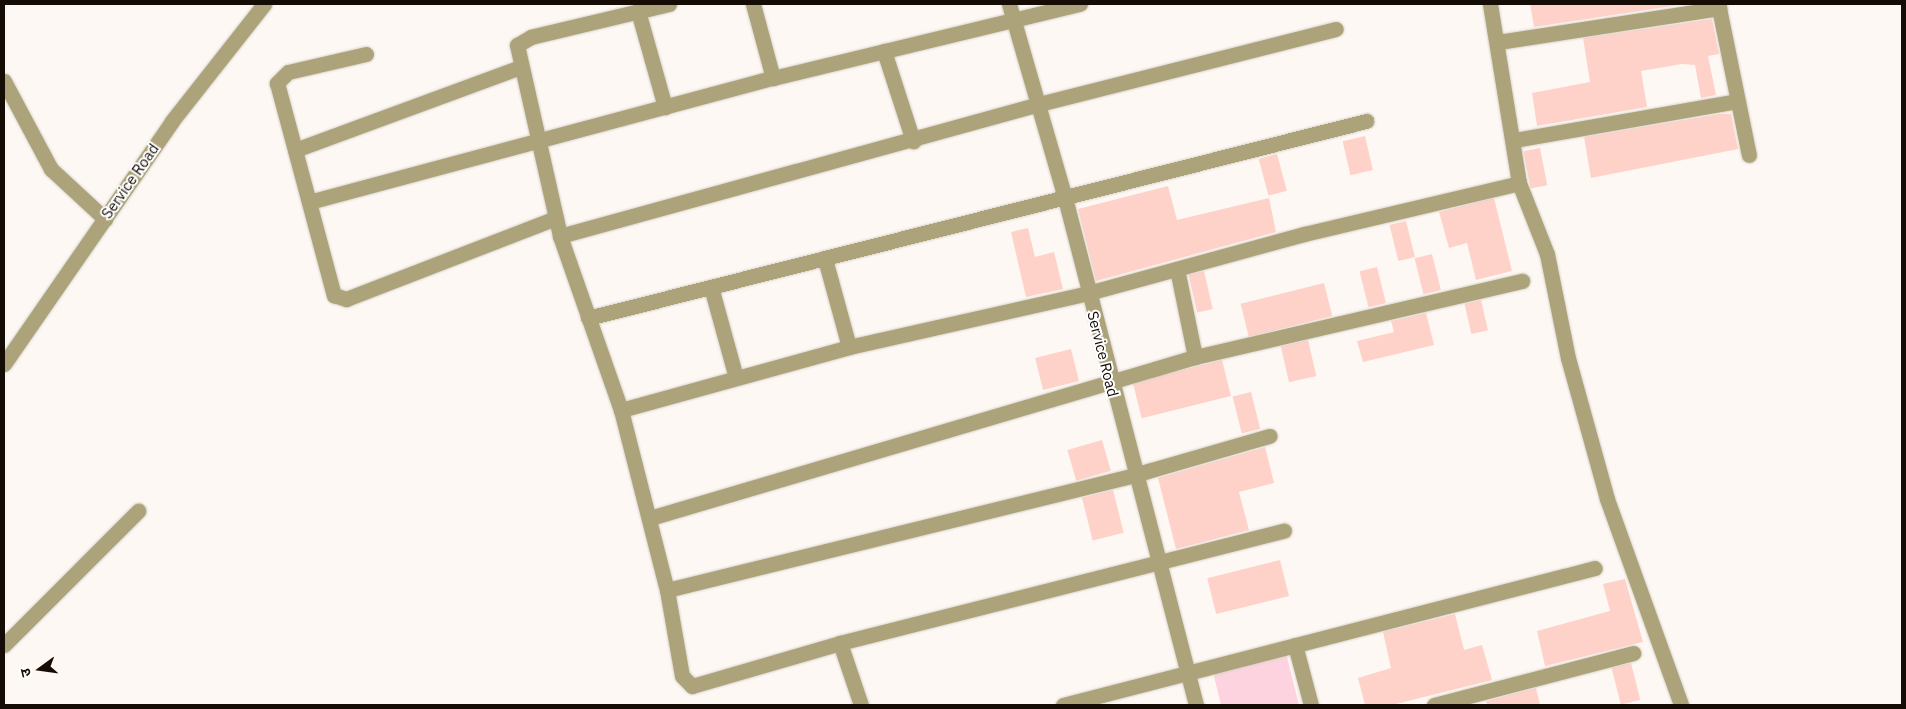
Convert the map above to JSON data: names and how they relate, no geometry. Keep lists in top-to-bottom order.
{
  "streets": {
    "street": ["Service Road"]
  },
  "north": "left"
}
